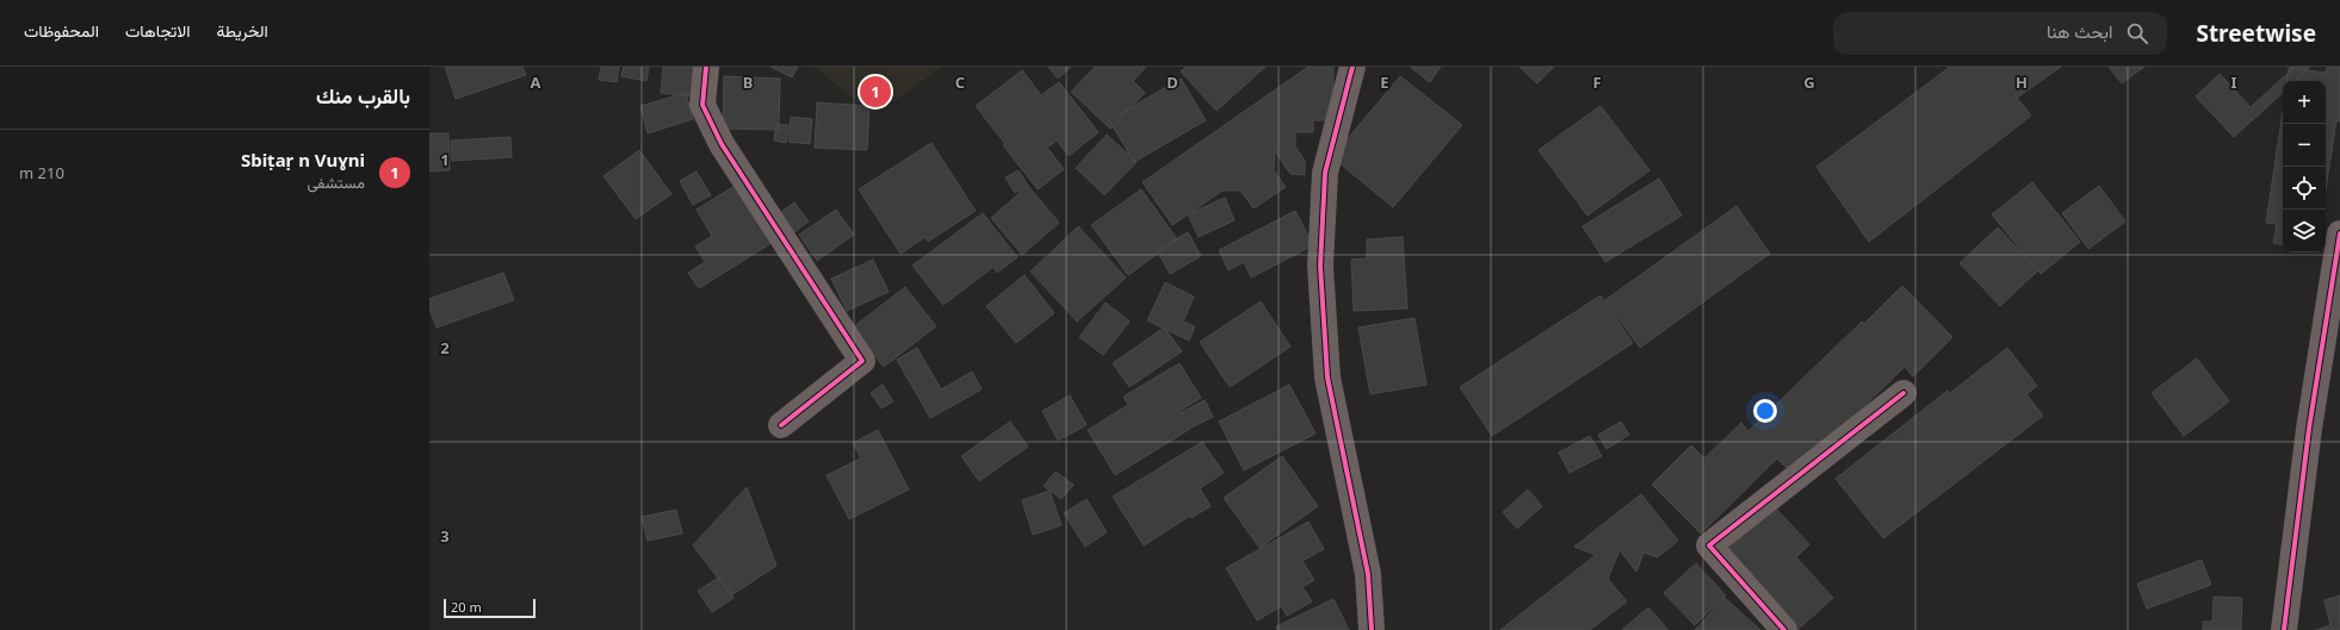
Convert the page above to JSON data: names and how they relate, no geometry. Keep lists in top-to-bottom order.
{
  "scale_bar": "20 m",
  "page": {
    "header": "Streetwise",
    "search": "ابحث هنا",
    "nav": ["الخريطة", "الاتجاهات", "المحفوظات"],
    "heading": "بالقرب منك",
    "pins": "1",
    "map_buttons": ["+", "−"],
    "list": [
      {
        "mark": "1",
        "name": "Sbiṭaṛ n Vuɣni",
        "note": "مستشفى",
        "value": "210 m"
      }
    ],
    "scale": "20 m"
  },
  "grid": {
    "columns": [
      "A",
      "B",
      "C",
      "D",
      "E",
      "F",
      "G",
      "H",
      "I"
    ],
    "rows": ["1", "2", "3"]
  }
}
